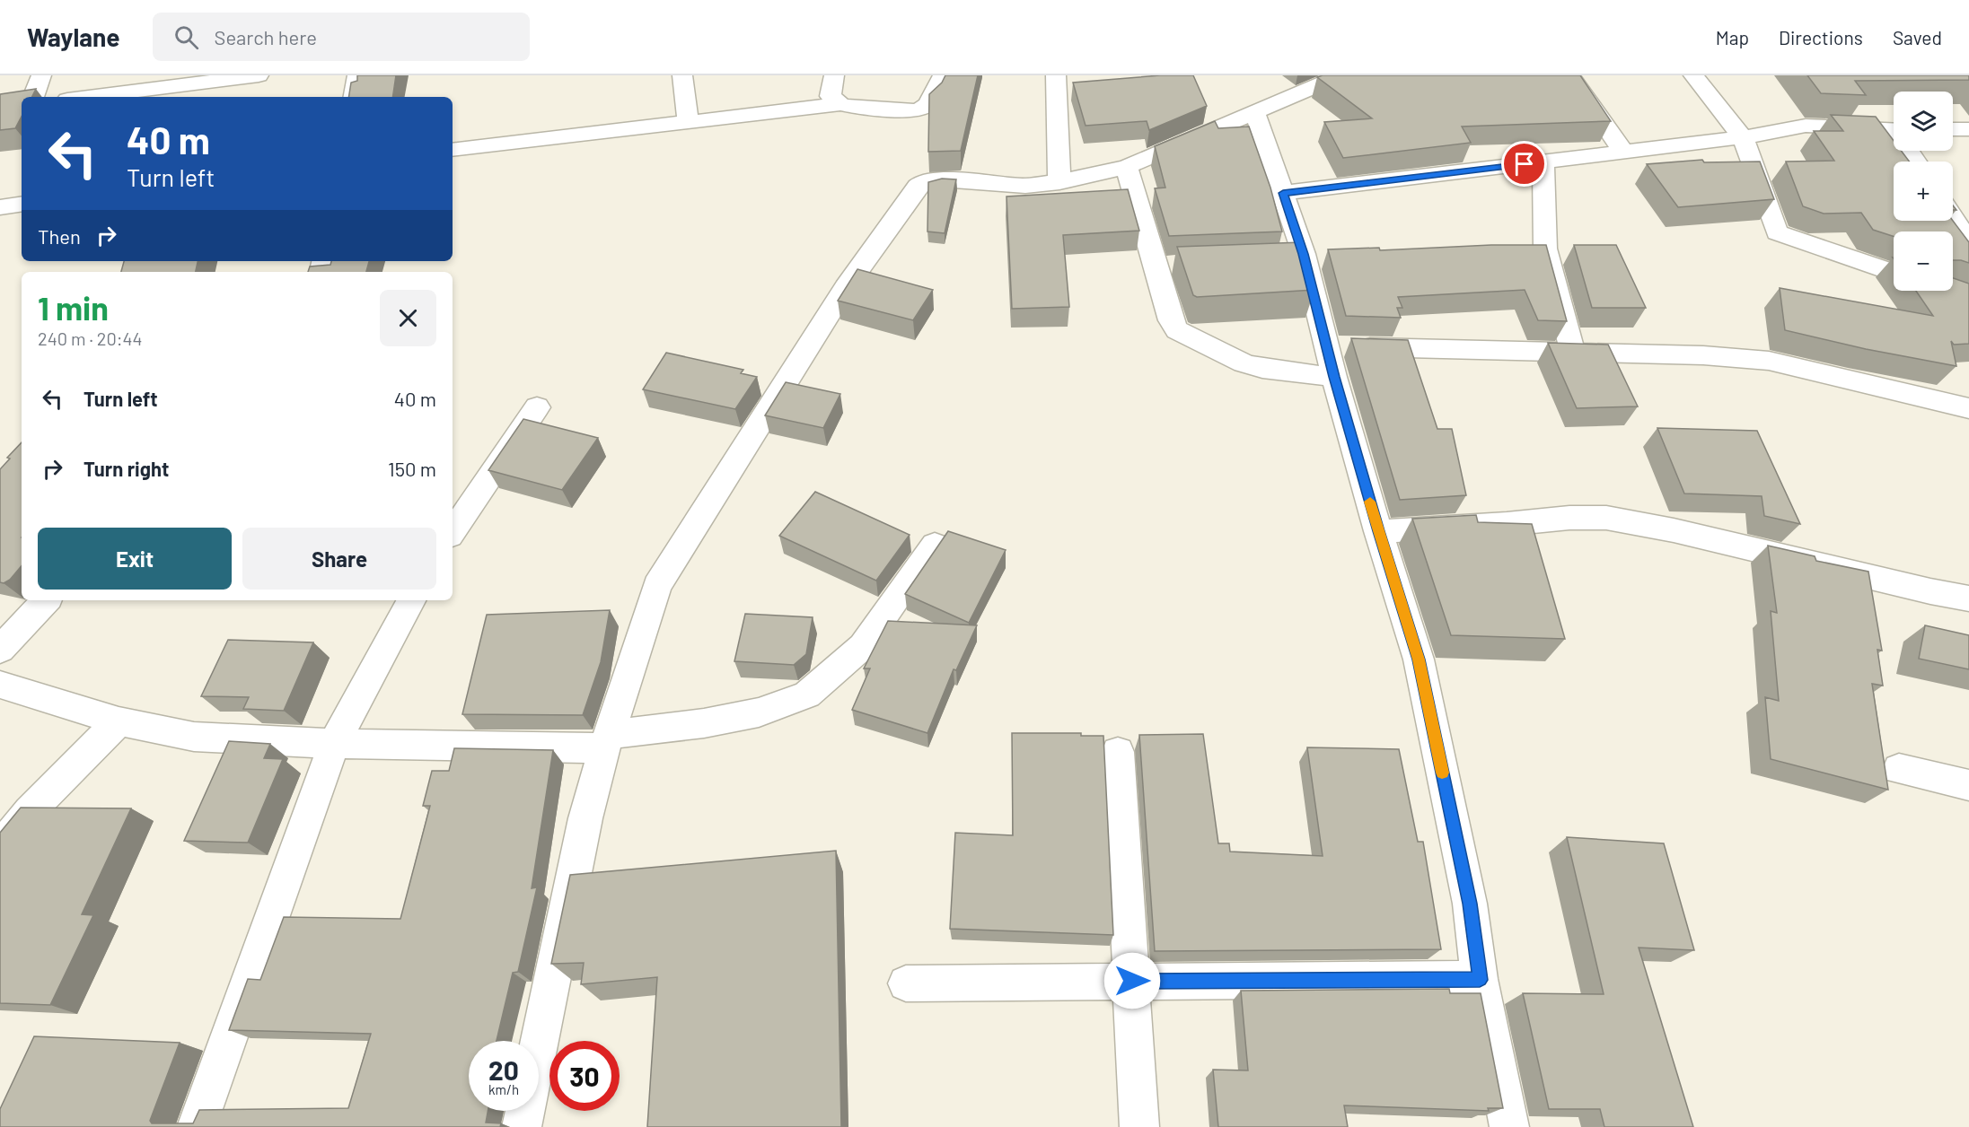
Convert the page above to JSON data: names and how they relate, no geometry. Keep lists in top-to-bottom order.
{
  "page": {
    "header": "Waylane",
    "search": "Search here",
    "nav": ["Map", "Directions", "Saved"],
    "map_buttons": ["+", "−"],
    "turn": ["40 m", "Turn left"],
    "then": "Then",
    "heading": ["1 min", "240 m · 20:44"],
    "list": [
      {
        "name": "Turn left",
        "value": "40 m"
      },
      {
        "name": "Turn right",
        "value": "150 m"
      }
    ],
    "buttons": ["Exit", "Share"],
    "speed": "20 km/h",
    "limit": "30"
  }
}
